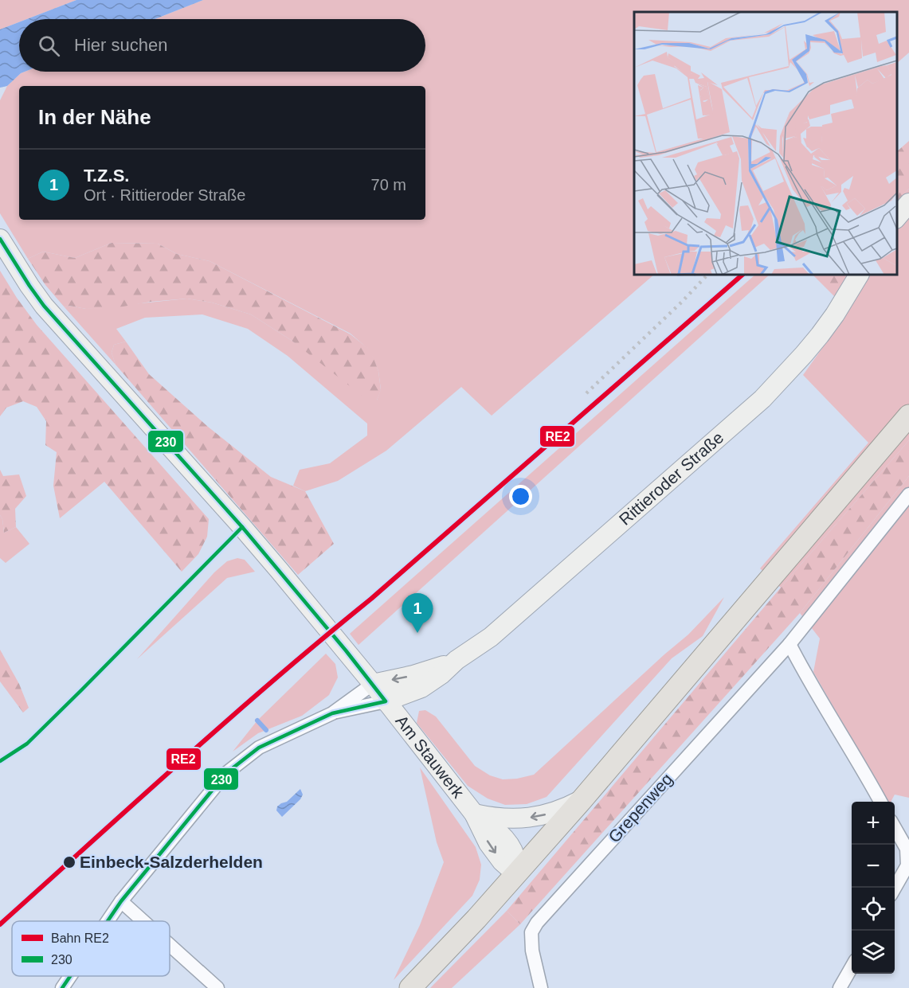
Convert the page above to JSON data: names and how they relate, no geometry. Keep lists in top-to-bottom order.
{
  "streets": {
    "street": ["Rittieroder Straße", "Am Stauwerk", "Grepenweg"]
  },
  "crossings": [
    ["Rittieroder Straße", "Am Stauwerk"]
  ],
  "places": ["Einbeck-Salzderhelden"],
  "lines": ["transit line 230", "rail line RE2"],
  "legend": ["Bahn RE2", "230"],
  "page": {
    "search": "Hier suchen",
    "heading": "In der Nähe",
    "list": [
      {
        "mark": "1",
        "name": "T.Z.S.",
        "note": "Ort · Rittieroder Straße",
        "value": "70 m"
      }
    ],
    "pins": "1",
    "map_buttons": ["+", "−"]
  }
}
